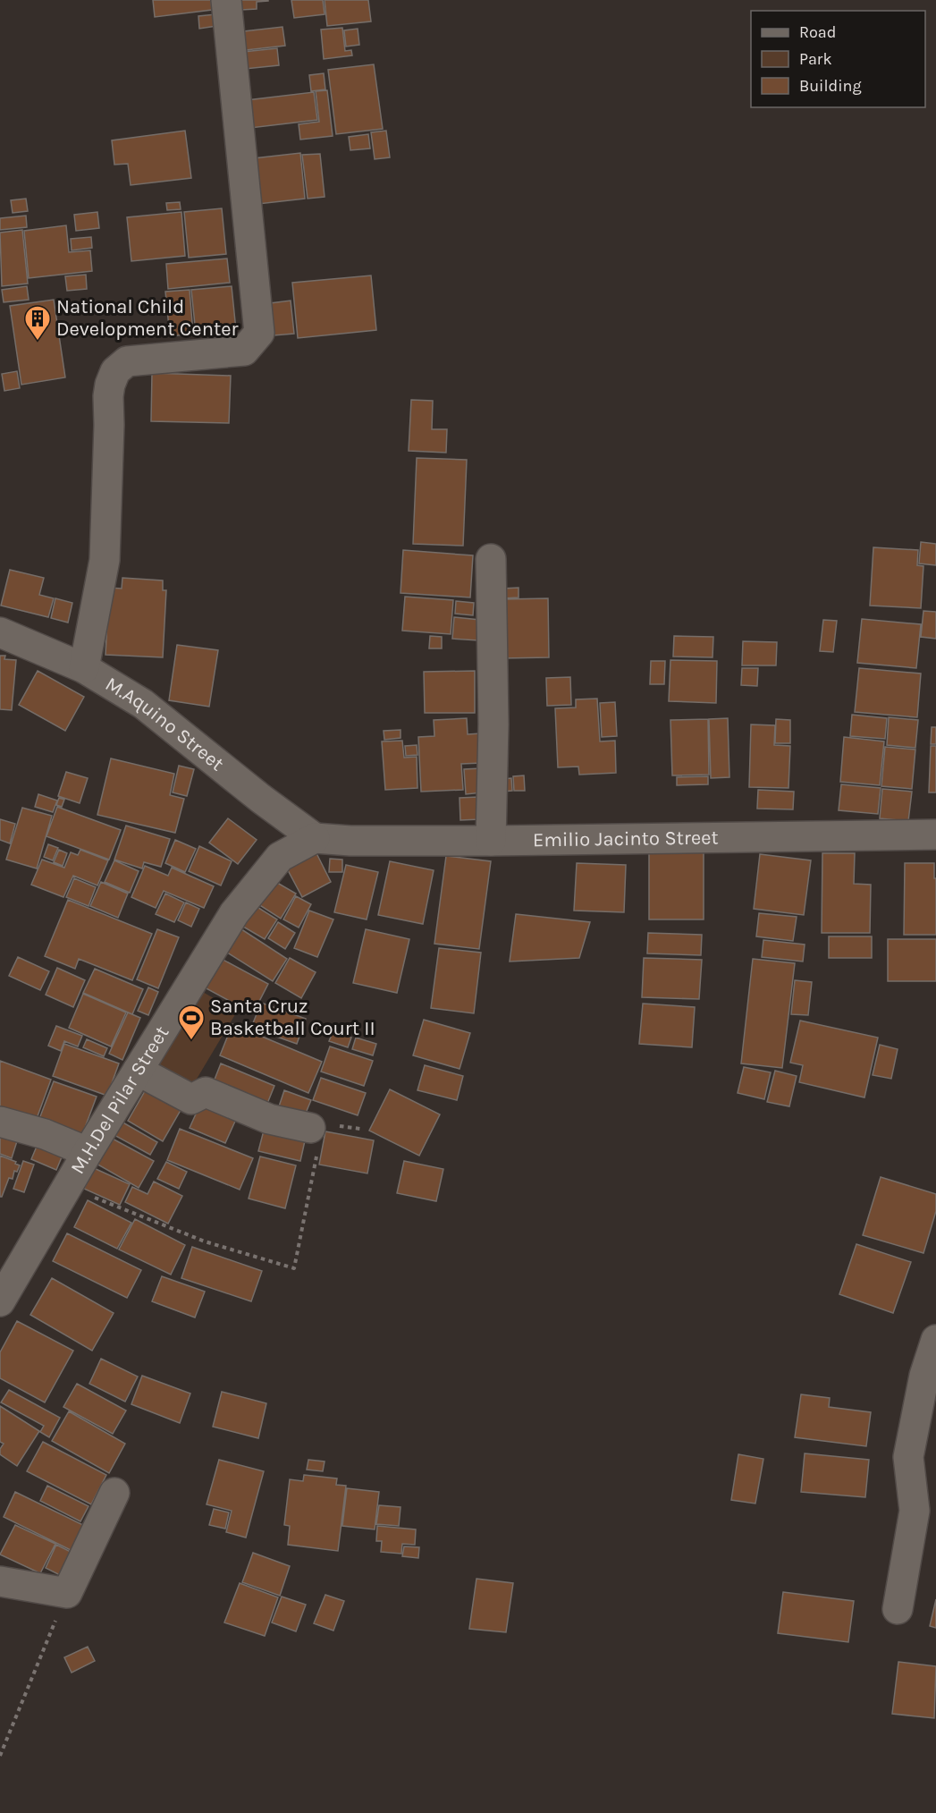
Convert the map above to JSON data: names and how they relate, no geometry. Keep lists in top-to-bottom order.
{
  "streets": {
    "street": ["M.Aquino Street", "Emilio Jacinto Street", "M.H.Del Pilar Street"]
  },
  "crossings": [
    ["M.Aquino Street", "Emilio Jacinto Street"],
    ["M.Aquino Street", "M.H.Del Pilar Street"],
    ["Emilio Jacinto Street", "M.H.Del Pilar Street"]
  ],
  "places": {
    "building": ["National Child Development Center"],
    "sports": ["Santa Cruz Basketball Court II"]
  },
  "legend": ["Road", "Park", "Building"]
}
